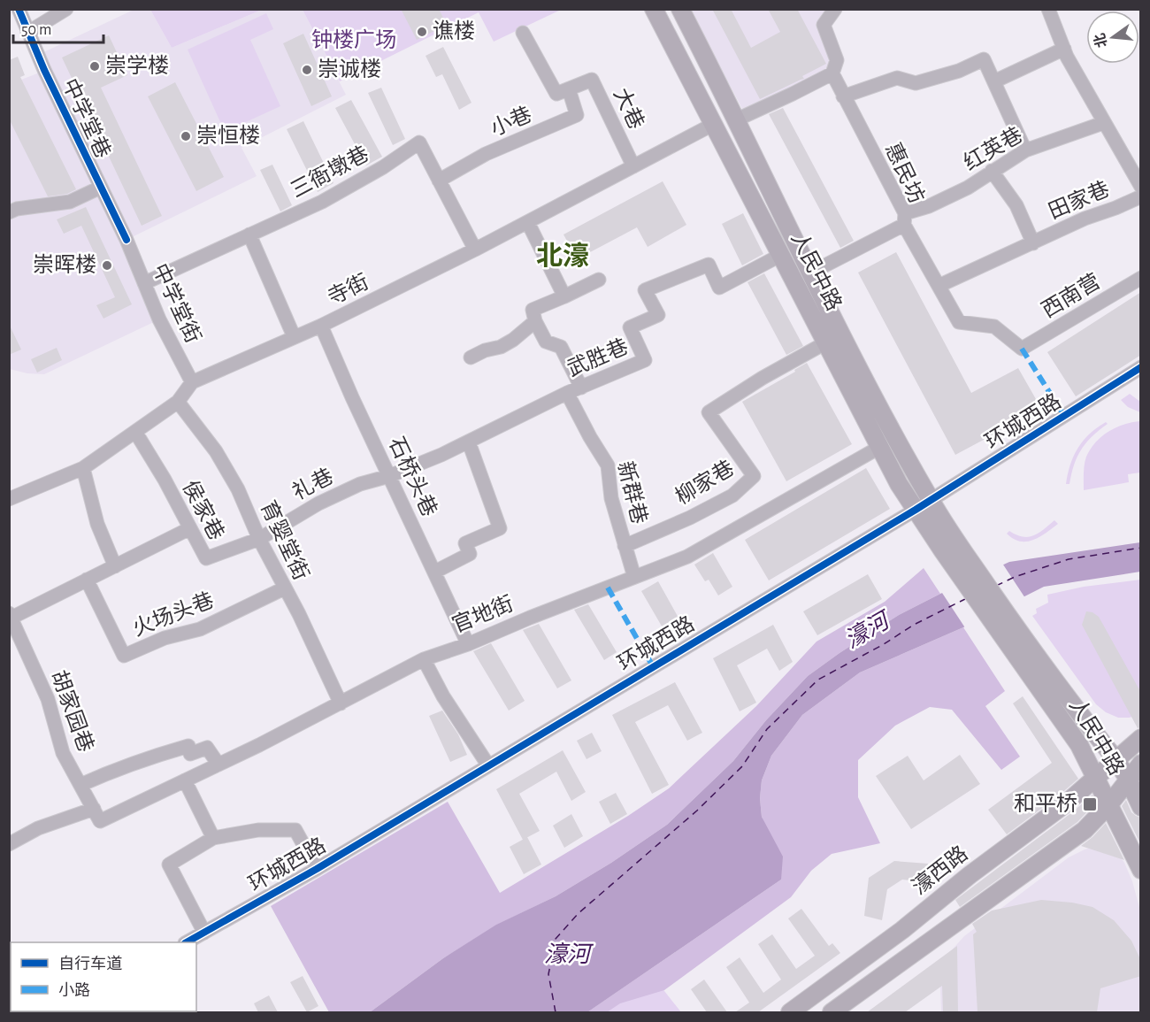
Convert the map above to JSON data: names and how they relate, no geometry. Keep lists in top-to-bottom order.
{
  "streets": {
    "main road": ["人民中路", "濠西路"],
    "street": [
      "大巷",
      "中学堂巷",
      "小巷",
      "红英巷",
      "三衙墩巷",
      "惠民坊",
      "田家巷",
      "寺街",
      "西南营",
      "中学堂街",
      "武胜巷",
      "环城西路",
      "石桥头巷",
      "柳家巷",
      "礼巷",
      "新群巷",
      "侯家巷",
      "育婴堂街",
      "火场头巷",
      "官地街",
      "胡家园巷"
    ]
  },
  "crossings": [
    ["大巷", "小巷"],
    ["大巷", "寺街"],
    ["中学堂巷", "中学堂街"],
    ["小巷", "三衙墩巷"],
    ["红英巷", "惠民坊"],
    ["红英巷", "田家巷"],
    ["红英巷", "人民中路"],
    ["三衙墩巷", "寺街"],
    ["三衙墩巷", "中学堂街"],
    ["惠民坊", "田家巷"],
    ["惠民坊", "西南营"],
    ["人民中路", "寺街"],
    ["人民中路", "武胜巷"],
    ["人民中路", "环城西路"],
    ["人民中路", "柳家巷"],
    ["人民中路", "官地街"],
    ["人民中路", "濠西路"],
    ["寺街", "中学堂街"],
    ["寺街", "石桥头巷"],
    ["寺街", "侯家巷"],
    ["寺街", "育婴堂街"],
    ["武胜巷", "石桥头巷"],
    ["武胜巷", "礼巷"],
    ["武胜巷", "新群巷"],
    ["石桥头巷", "礼巷"],
    ["石桥头巷", "官地街"],
    ["柳家巷", "新群巷"],
    ["礼巷", "侯家巷"],
    ["礼巷", "育婴堂街"],
    ["新群巷", "官地街"],
    ["侯家巷", "育婴堂街"],
    ["育婴堂街", "火场头巷"],
    ["育婴堂街", "官地街"],
    ["官地街", "胡家园巷"]
  ],
  "districts": ["北濠"],
  "water": ["濠河"],
  "parks": ["钟楼广场"],
  "places": {
    "other": [
      "谯楼",
      "崇学楼",
      "崇诚楼",
      "崇恒楼",
      "崇晖楼"
    ],
    "transit": ["和平桥"]
  },
  "legend": ["自行车道", "小路"],
  "scale_bar": "50 m",
  "north": "left"
}
